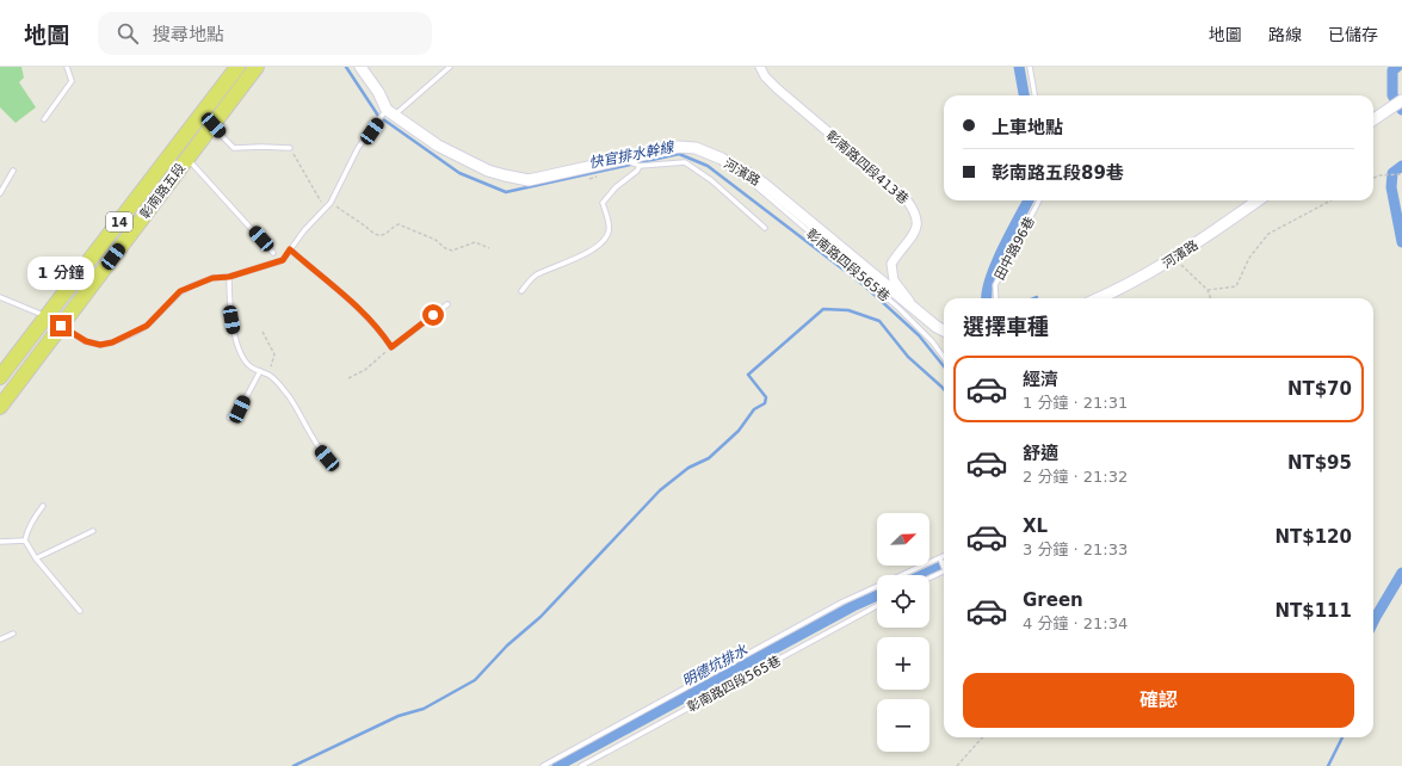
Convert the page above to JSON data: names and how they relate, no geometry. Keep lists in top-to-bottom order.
{
  "streets": {
    "main road": ["彰南路五段", "14"],
    "street": ["彰南路四段413巷", "河濱路"],
    "lane": ["田中路96巷", "彰南路四段565巷"]
  },
  "crossings": [
    ["彰南路四段413巷", "河濱路"],
    ["河濱路", "彰南路四段565巷"]
  ],
  "water": ["快官排水幹線", "明德坑排水"],
  "north": "top right",
  "page": {
    "header": "地圖",
    "search": "搜尋地點",
    "nav": ["地圖", "路線", "已儲存"],
    "banner": ["上車地點", "彰南路五段89巷"],
    "bubble": "1 分鐘",
    "heading": "選擇車種",
    "list": [
      {
        "name": "經濟",
        "note": "1 分鐘 · 21:31",
        "value": "NT$70"
      },
      {
        "name": "舒適",
        "note": "2 分鐘 · 21:32",
        "value": "NT$95"
      },
      {
        "name": "XL",
        "note": "3 分鐘 · 21:33",
        "value": "NT$120"
      },
      {
        "name": "Green",
        "note": "4 分鐘 · 21:34",
        "value": "NT$111"
      }
    ],
    "map_buttons": ["+", "−"],
    "buttons": "確認"
  }
}
